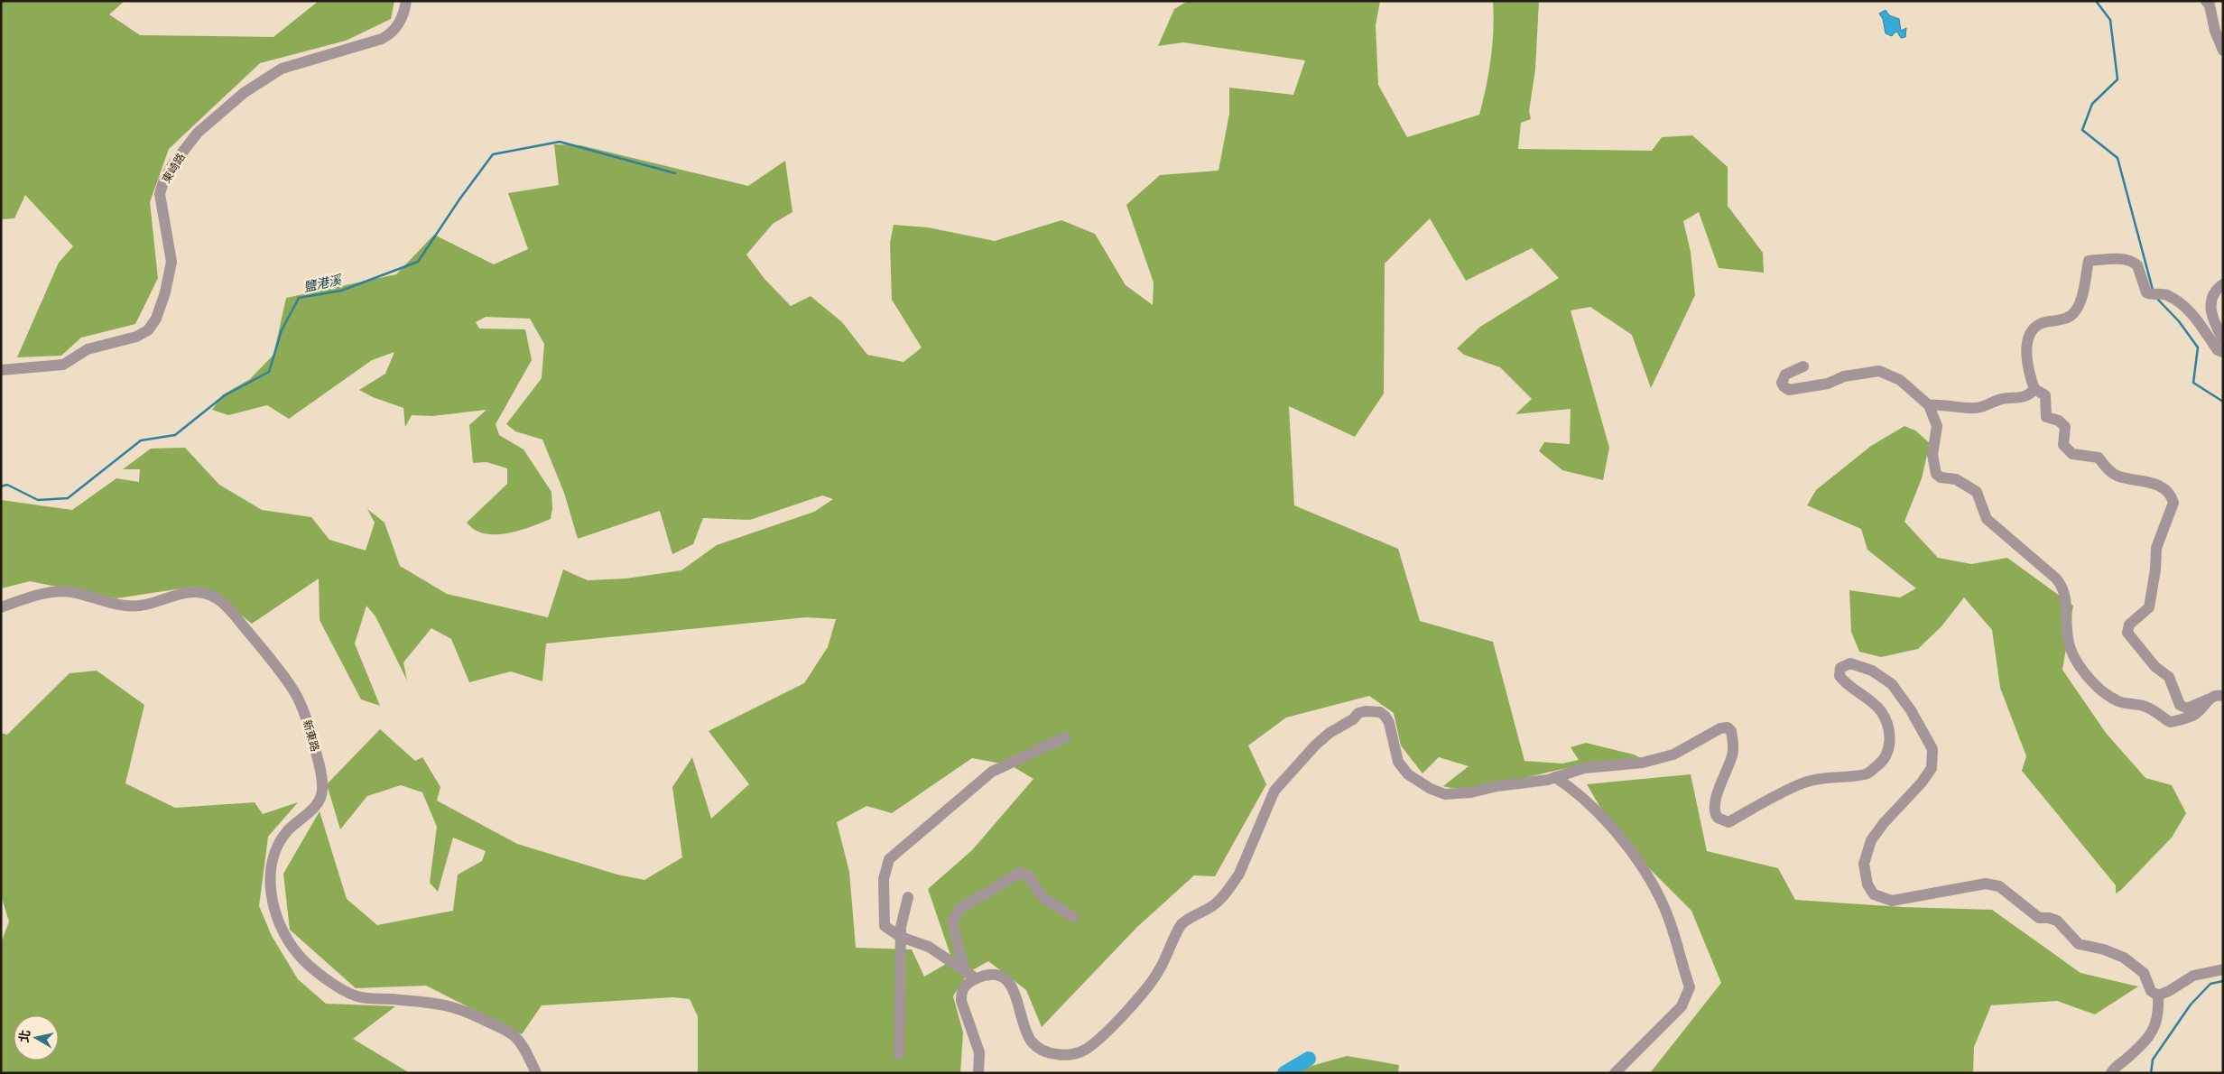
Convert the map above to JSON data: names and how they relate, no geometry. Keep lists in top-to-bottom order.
{
  "streets": {
    "street": ["東崎路", "新東路"]
  },
  "water": ["鹽港溪"],
  "north": "left"
}
